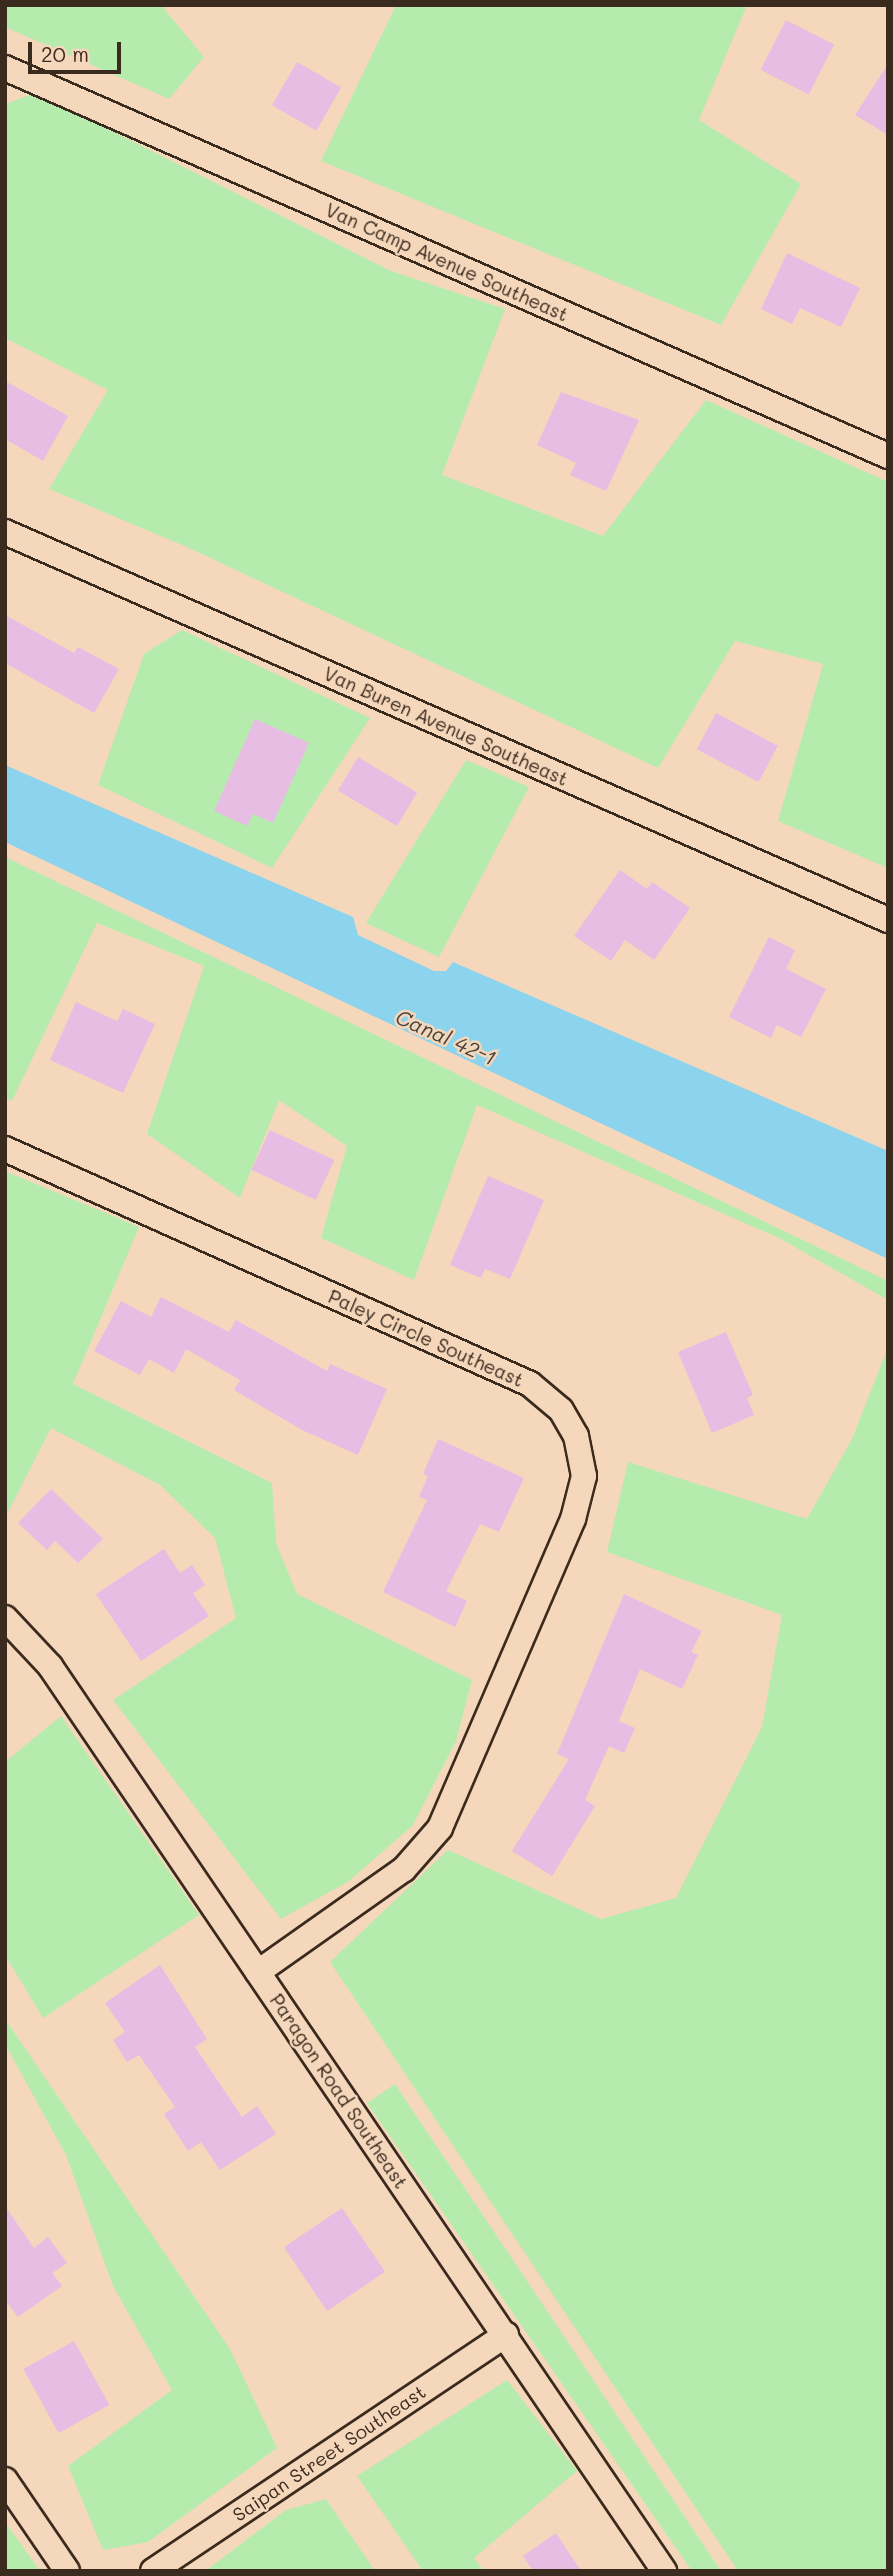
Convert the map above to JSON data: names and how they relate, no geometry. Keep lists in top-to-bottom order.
{
  "streets": {
    "street": [
      "Van Camp Avenue Southeast",
      "Van Buren Avenue Southeast",
      "Paley Circle Southeast",
      "Paragon Road Southeast",
      "Saipan Street Southeast"
    ]
  },
  "crossings": [
    ["Paley Circle Southeast", "Paragon Road Southeast"],
    ["Paragon Road Southeast", "Saipan Street Southeast"]
  ],
  "water": ["Canal 42-1"],
  "scale_bar": "20 m"
}
